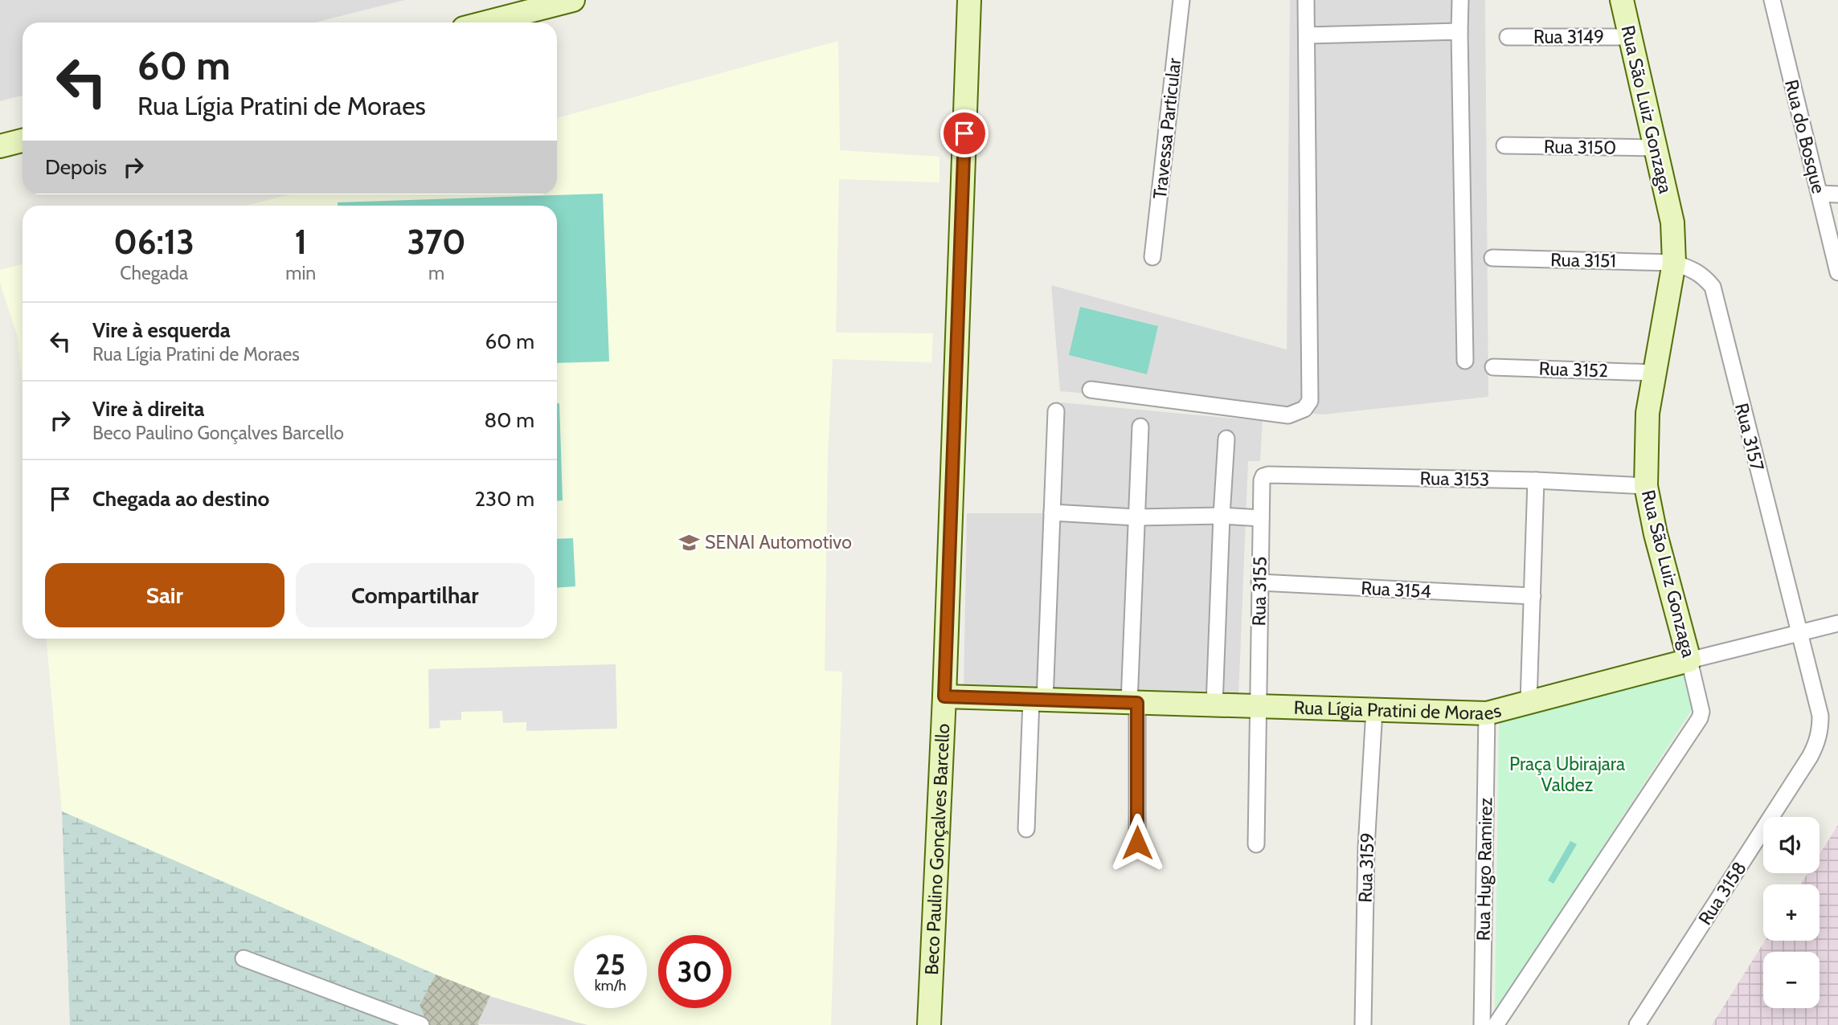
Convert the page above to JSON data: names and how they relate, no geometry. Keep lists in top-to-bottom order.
{
  "streets": {
    "street": [
      "Rua 3149",
      "Rua São Luiz Gonzaga",
      "Travessa Particular",
      "Rua do Bosque",
      "Rua 3150",
      "Rua 3151",
      "Rua 3152",
      "Rua 3157",
      "Rua 3153",
      "Rua 3154",
      "Rua 3155",
      "Rua Lígia Pratini de Moraes",
      "Beco Paulino Gonçalves Barcello",
      "Rua 3159",
      "Rua Hugo Ramirez",
      "Rua 3158"
    ]
  },
  "crossings": [
    ["Rua 3149", "Rua São Luiz Gonzaga"],
    ["Rua São Luiz Gonzaga", "Rua 3150"],
    ["Rua São Luiz Gonzaga", "Rua 3151"],
    ["Rua São Luiz Gonzaga", "Rua 3152"],
    ["Rua São Luiz Gonzaga", "Rua 3157"],
    ["Rua São Luiz Gonzaga", "Rua 3153"],
    ["Rua São Luiz Gonzaga", "Rua Lígia Pratini de Moraes"],
    ["Rua 3151", "Rua 3157"],
    ["Rua 3157", "Rua Lígia Pratini de Moraes"],
    ["Rua 3157", "Rua 3158"],
    ["Rua 3153", "Rua 3155"],
    ["Rua 3154", "Rua 3155"],
    ["Rua 3155", "Rua Lígia Pratini de Moraes"],
    ["Rua Lígia Pratini de Moraes", "Beco Paulino Gonçalves Barcello"],
    ["Rua Lígia Pratini de Moraes", "Rua 3159"],
    ["Rua Lígia Pratini de Moraes", "Rua Hugo Ramirez"],
    ["Rua Lígia Pratini de Moraes", "Rua 3158"]
  ],
  "parks": ["Praça Ubirajara Valdez"],
  "places": {
    "school or university": ["SENAI Automotivo"]
  },
  "page": {
    "turn": ["60 m", "Rua Lígia Pratini de Moraes"],
    "then": "Depois",
    "eta": [
      "06:13",
      "Chegada",
      "1",
      "min",
      "370",
      "m"
    ],
    "list": [
      {
        "name": "Vire à esquerda",
        "note": "Rua Lígia Pratini de Moraes",
        "value": "60 m"
      },
      {
        "name": "Vire à direita",
        "note": "Beco Paulino Gonçalves Barcello",
        "value": "80 m"
      },
      {
        "name": "Chegada ao destino",
        "value": "230 m"
      }
    ],
    "buttons": ["Sair", "Compartilhar"],
    "map_buttons": ["+", "−"],
    "speed": "25 km/h",
    "limit": "30"
  }
}
